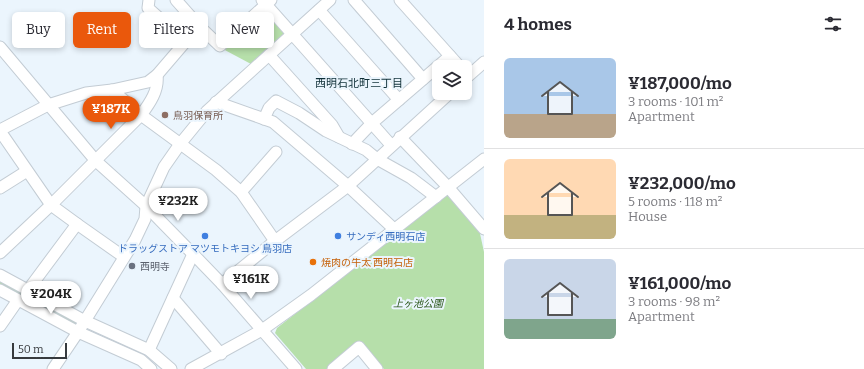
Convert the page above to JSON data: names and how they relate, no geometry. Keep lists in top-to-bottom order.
{
  "districts": ["西明石北町三丁目"],
  "parks": ["上ヶ池公園"],
  "places": [
    "鳥羽保育所",
    "ドラッグストア マツモトキヨシ 鳥羽店",
    "サンディ西明石店",
    "焼肉の牛太 西明石店",
    "西明寺"
  ],
  "scale_bar": "50 m",
  "page": {
    "heading": "4 homes",
    "chip": [
      "Buy",
      "Rent",
      "Filters",
      "New"
    ],
    "list": [
      {
        "name": "¥187,000/mo",
        "note": "3 rooms · 101 m² · Apartment"
      },
      {
        "name": "¥232,000/mo",
        "note": "5 rooms · 118 m² · House"
      },
      {
        "name": "¥161,000/mo",
        "note": "3 rooms · 98 m² · Apartment"
      }
    ],
    "price": [
      "¥187K",
      "¥232K",
      "¥161K",
      "¥204K"
    ],
    "scale": "50 m"
  }
}
